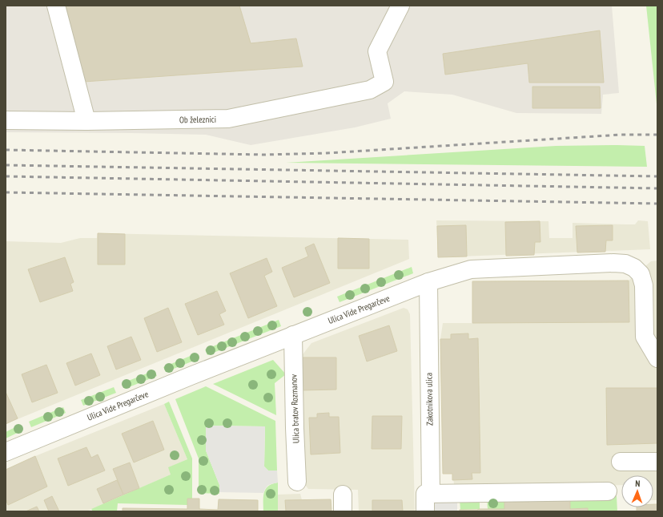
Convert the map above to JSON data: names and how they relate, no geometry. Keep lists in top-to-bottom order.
{
  "streets": {
    "street": [
      "Ob železnici",
      "Ulica Vide Pregarčeve",
      "Zakotnikova ulica",
      "Ulica bratov Rozmanov"
    ]
  },
  "crossings": [
    ["Ulica Vide Pregarčeve", "Zakotnikova ulica"],
    ["Ulica Vide Pregarčeve", "Ulica bratov Rozmanov"]
  ],
  "north": "top"
}
